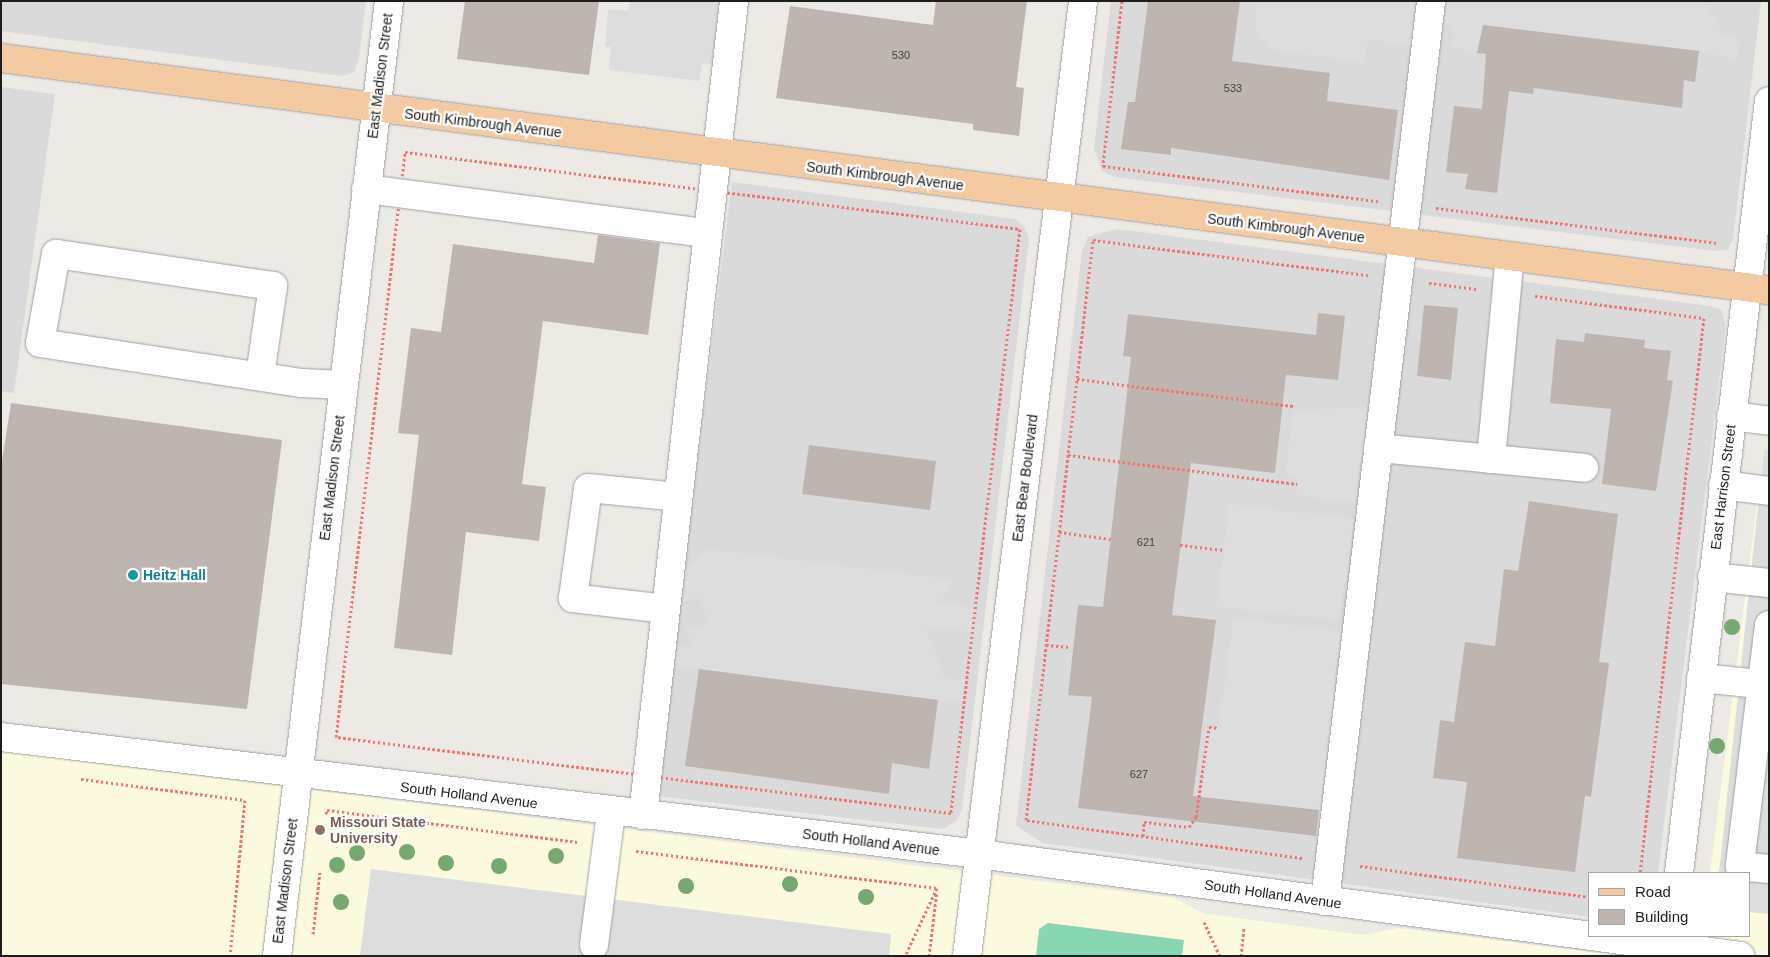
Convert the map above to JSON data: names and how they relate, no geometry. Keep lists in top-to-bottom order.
{
  "streets": {
    "main road": ["South Kimbrough Avenue"],
    "street": [
      "East Madison Street",
      "East Bear Boulevard",
      "East Harrison Street",
      "South Holland Avenue"
    ]
  },
  "crossings": [
    ["East Madison Street", "South Kimbrough Avenue"],
    ["East Madison Street", "South Holland Avenue"],
    ["South Kimbrough Avenue", "East Bear Boulevard"],
    ["South Kimbrough Avenue", "East Harrison Street"],
    ["East Bear Boulevard", "South Holland Avenue"]
  ],
  "places": ["Heitz Hall", "Missouri State University"],
  "house_numbers": [
    "530",
    "533",
    "621",
    "627"
  ],
  "legend": ["Road", "Building"]
}
